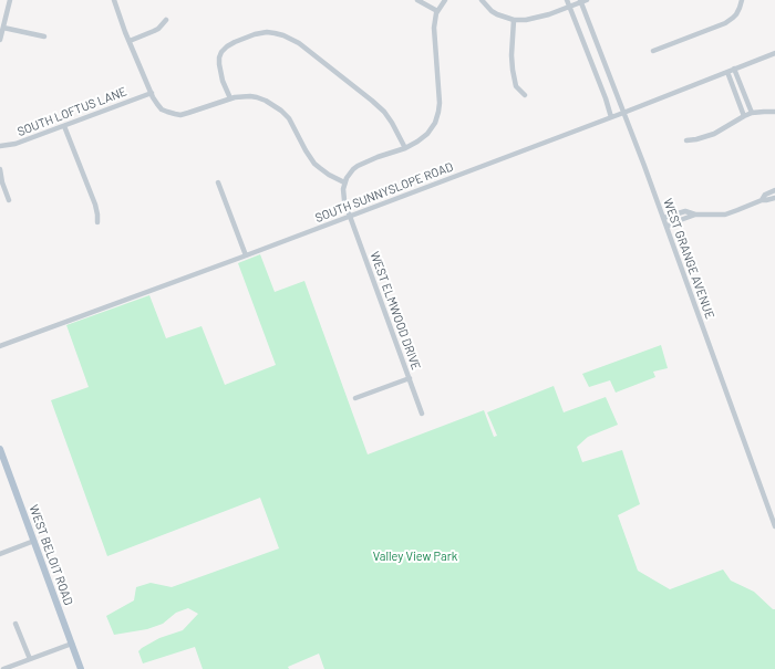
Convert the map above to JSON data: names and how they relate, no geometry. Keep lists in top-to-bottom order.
{
  "streets": {
    "main road": ["WEST BELOIT ROAD"],
    "street": [
      "SOUTH LOFTUS LANE",
      "SOUTH SUNNYSLOPE ROAD",
      "WEST GRANGE AVENUE",
      "WEST ELMWOOD DRIVE"
    ]
  },
  "crossings": [
    ["SOUTH SUNNYSLOPE ROAD", "WEST GRANGE AVENUE"],
    ["SOUTH SUNNYSLOPE ROAD", "WEST ELMWOOD DRIVE"]
  ],
  "parks": ["Valley View Park"]
}
